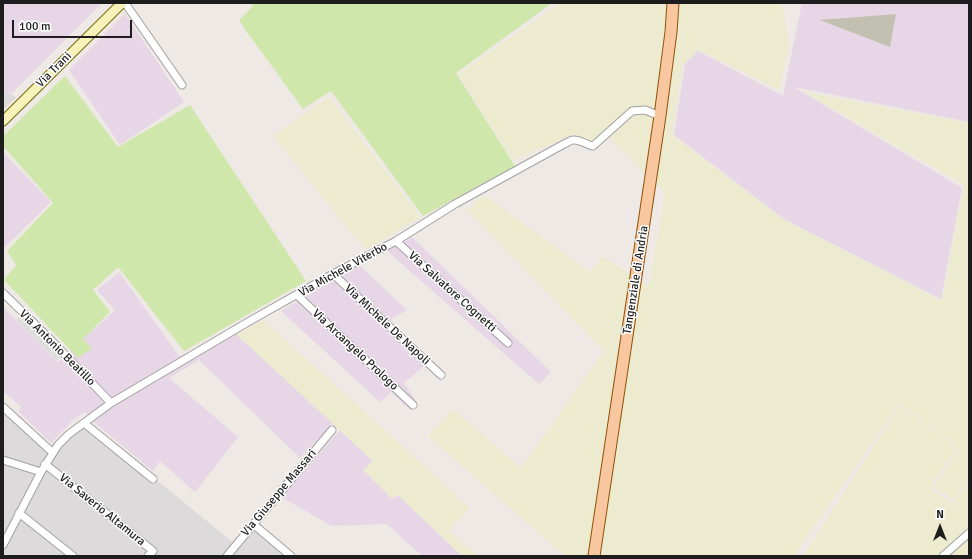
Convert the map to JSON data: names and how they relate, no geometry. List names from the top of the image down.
{
  "streets": {
    "main road": ["Via Trani", "Tangenziale di Andria"],
    "street": [
      "Via Michele Viterbo",
      "Via Salvatore Cognetti",
      "Via Michele De Napoli",
      "Via Antonio Beatillo",
      "Via Arcangelo Prologo",
      "Via Giuseppe Massari",
      "Via Saverio Altamura"
    ]
  },
  "crossings": [
    ["Via Michele Viterbo", "Tangenziale di Andria"],
    ["Via Michele Viterbo", "Via Salvatore Cognetti"],
    ["Via Michele Viterbo", "Via Michele De Napoli"],
    ["Via Michele Viterbo", "Via Antonio Beatillo"],
    ["Via Michele Viterbo", "Via Arcangelo Prologo"],
    ["Via Michele Viterbo", "Via Saverio Altamura"]
  ],
  "scale_bar": "100 m",
  "north": "top"
}
